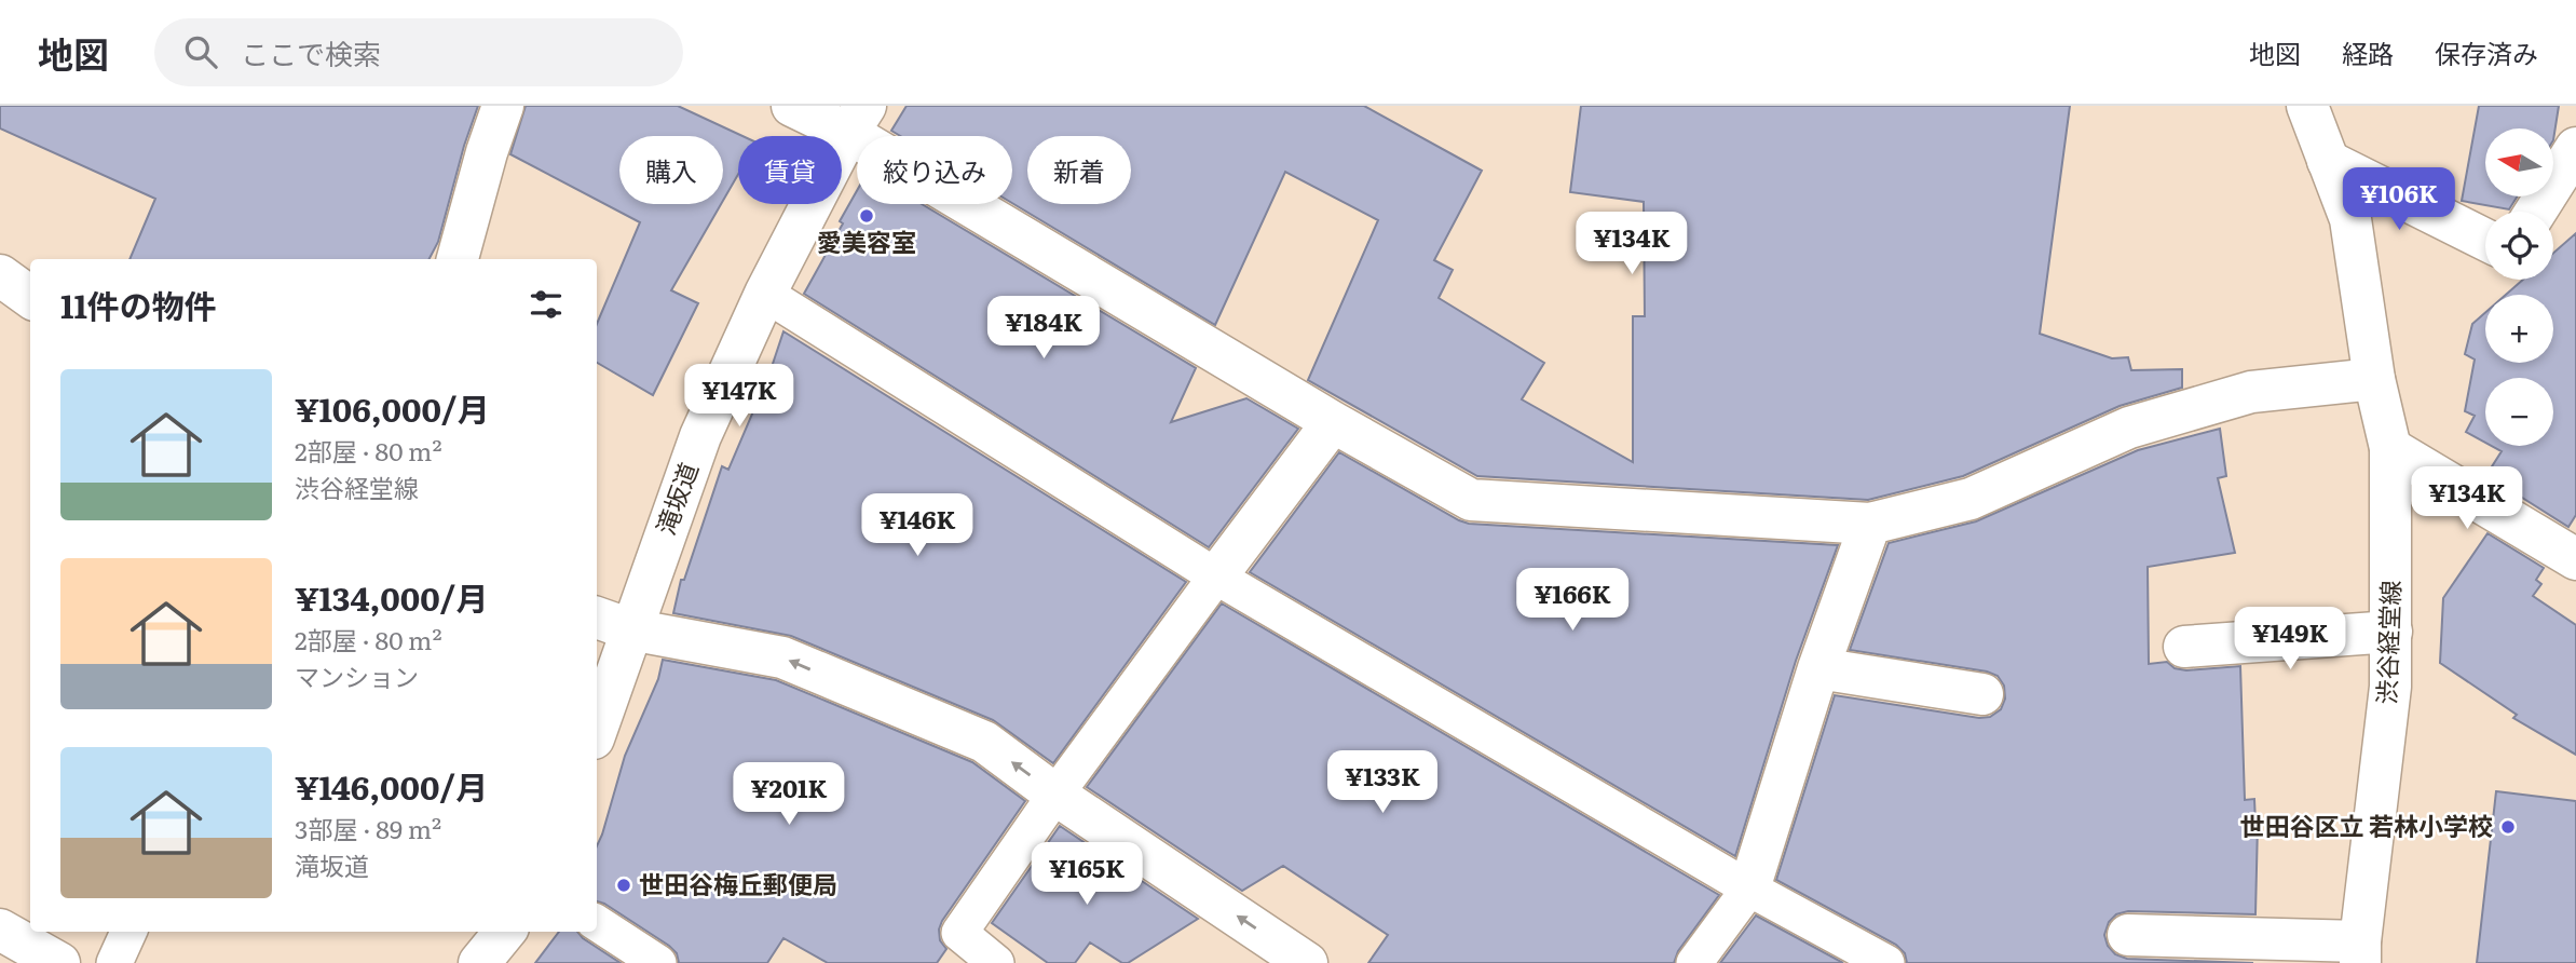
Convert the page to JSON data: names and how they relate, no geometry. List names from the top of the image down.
{
  "streets": {
    "street": ["滝坂道", "渋谷経堂線"]
  },
  "places": ["愛美容室", "世田谷区立 若林小学校", "世田谷梅丘郵便局"],
  "north": "left",
  "page": {
    "header": "地図",
    "search": "ここで検索",
    "nav": ["地図", "経路", "保存済み"],
    "map_buttons": ["+", "−"],
    "chip": [
      "購入",
      "賃貸",
      "絞り込み",
      "新着"
    ],
    "price": [
      "¥106K",
      "¥134K",
      "¥184K",
      "¥147K",
      "¥134K",
      "¥146K",
      "¥166K",
      "¥149K",
      "¥133K",
      "¥201K",
      "¥165K"
    ],
    "heading": "11件の物件",
    "list": [
      {
        "name": "¥106,000/月",
        "note": "2部屋 · 80 m² · 渋谷経堂線"
      },
      {
        "name": "¥134,000/月",
        "note": "2部屋 · 80 m² · マンション"
      },
      {
        "name": "¥146,000/月",
        "note": "3部屋 · 89 m² · 滝坂道"
      }
    ]
  }
}
